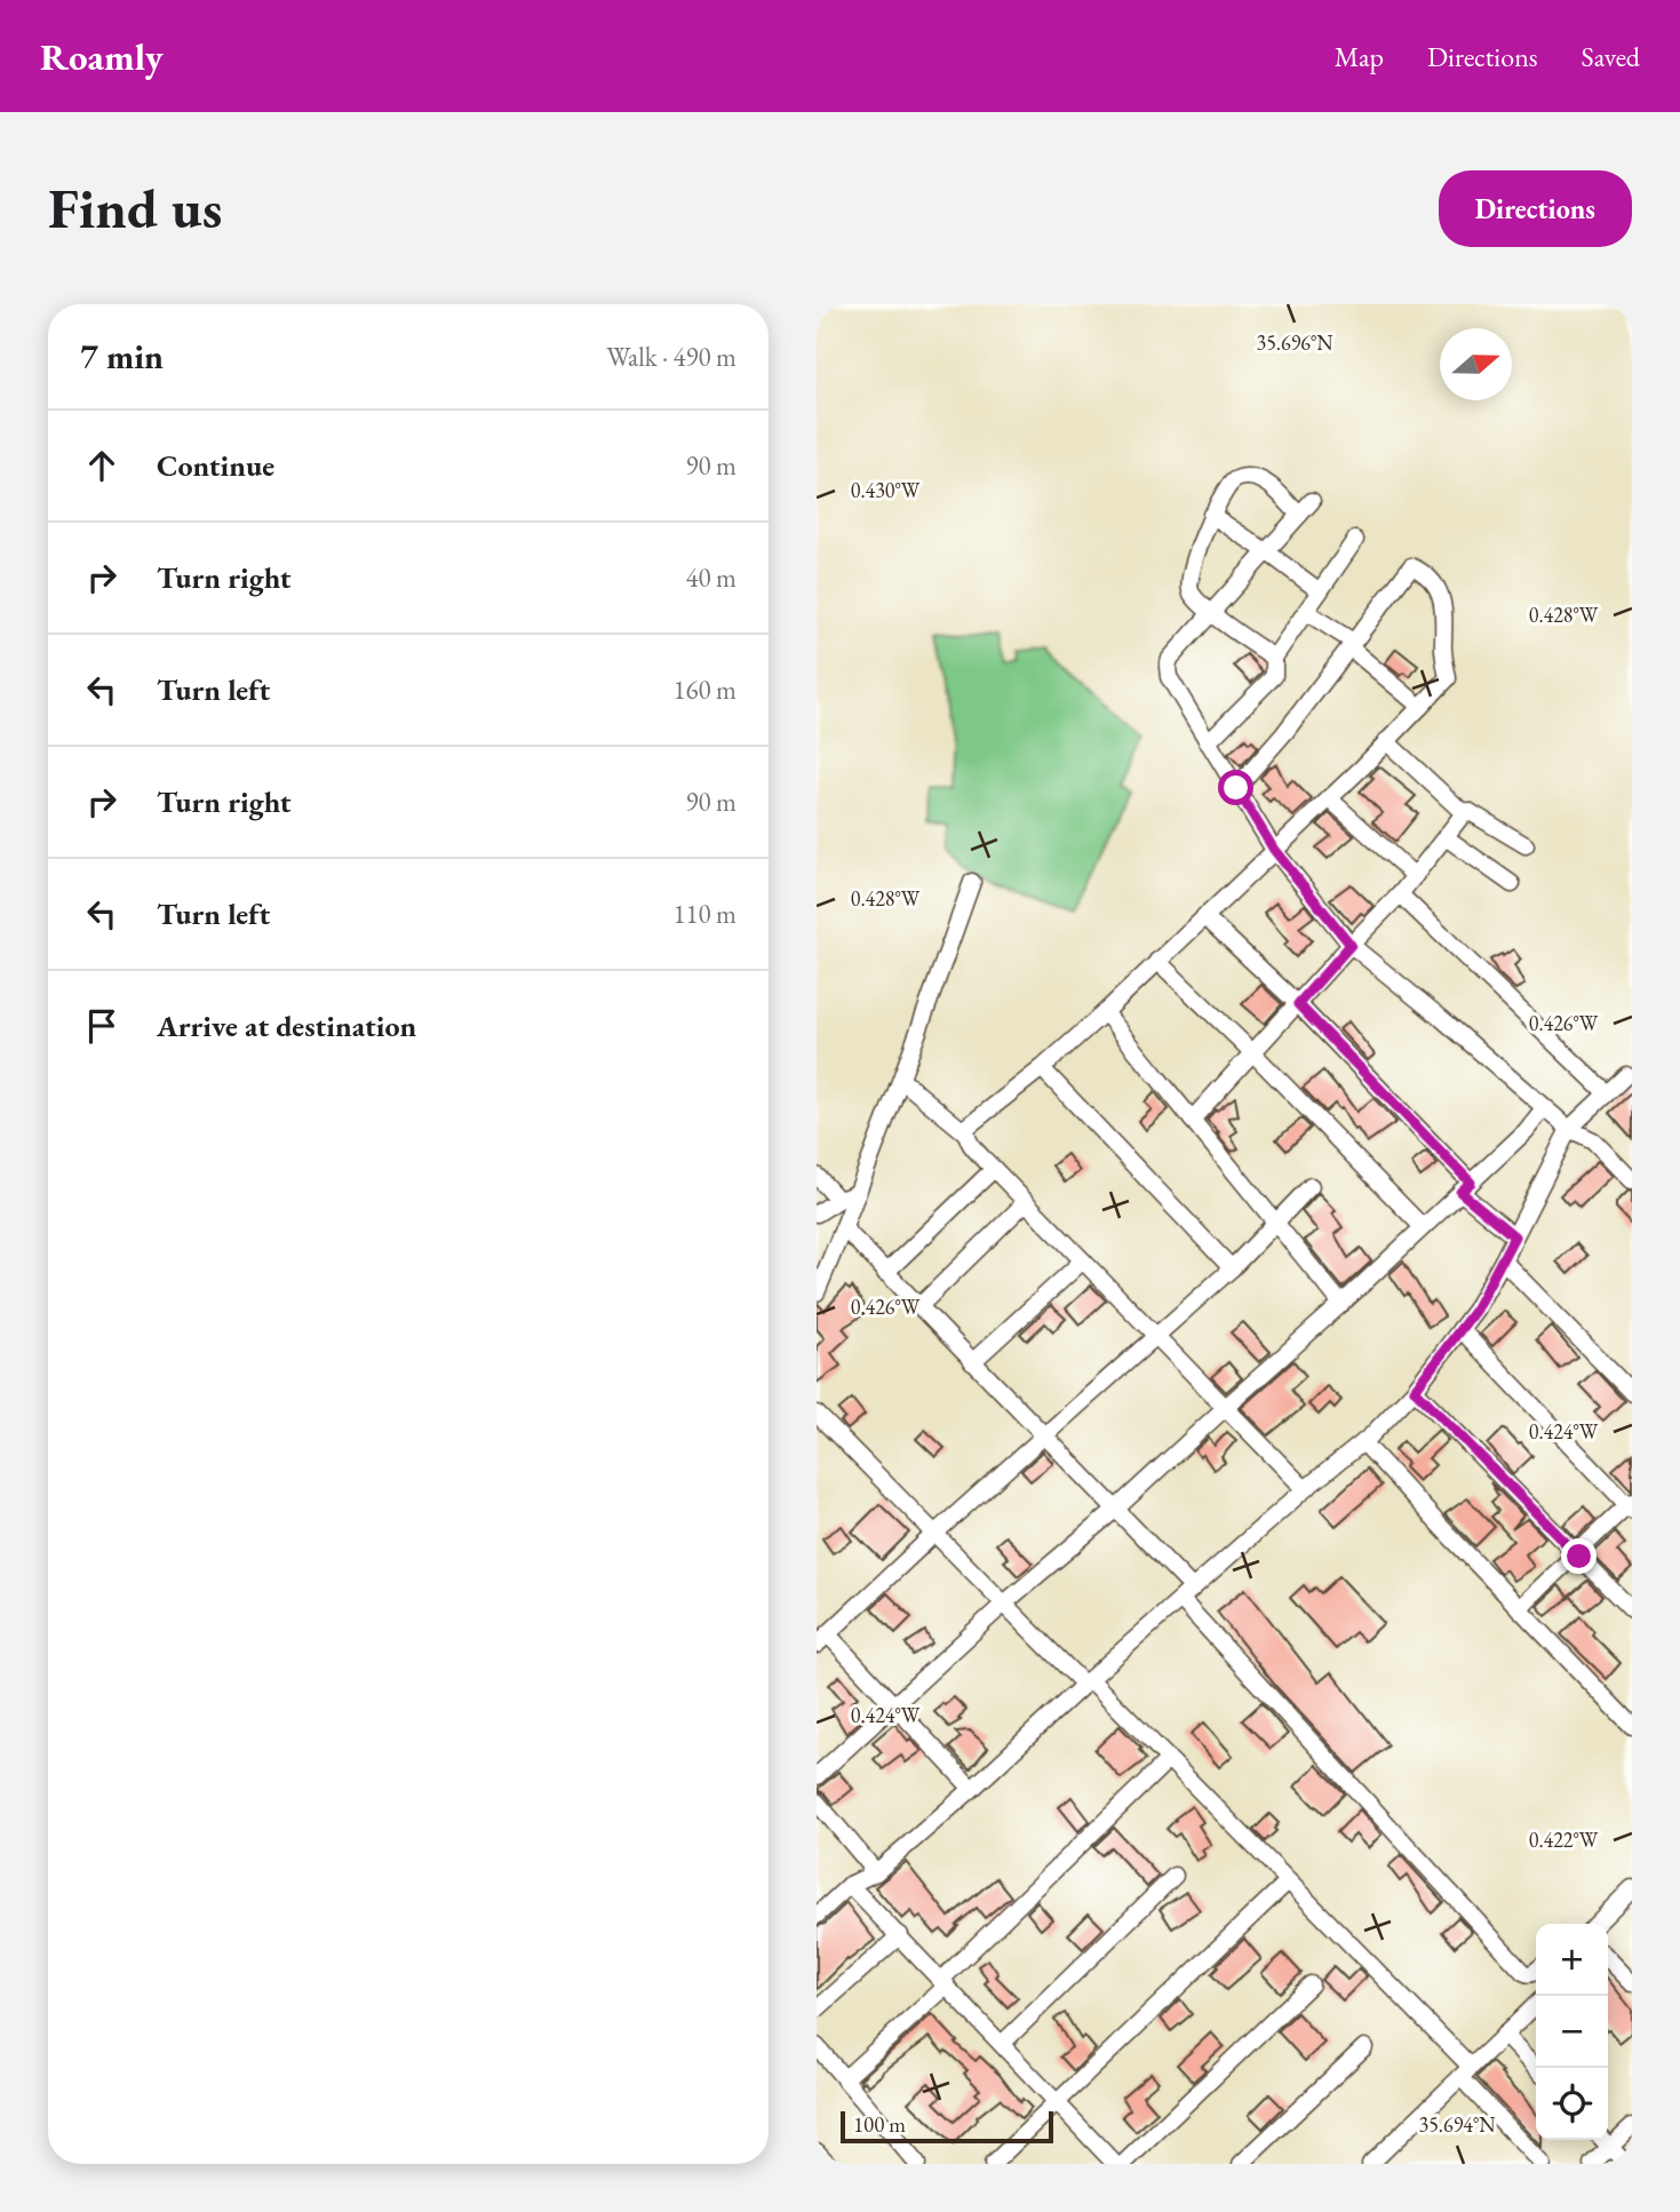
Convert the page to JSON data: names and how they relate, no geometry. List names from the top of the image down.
{
  "scale_bar": "100 m",
  "north": "right",
  "page": {
    "header": "Roamly",
    "nav": ["Map", "Directions", "Saved"],
    "buttons": "Directions",
    "title": "Find us",
    "heading": ["7 min", "Walk · 490 m"],
    "list": [
      ["Continue", "90 m"],
      ["Turn right", "40 m"],
      ["Turn left", "160 m"],
      ["Turn right", "90 m"],
      ["Turn left", "110 m"],
      "Arrive at destination"
    ],
    "map_buttons": ["+", "−"],
    "scale": "100 m"
  },
  "coordinates": [
    "35.696°N",
    "0.430°W",
    "0.428°W",
    "0.426°W",
    "0.424°W",
    "0.422°W",
    "35.694°N"
  ]
}
